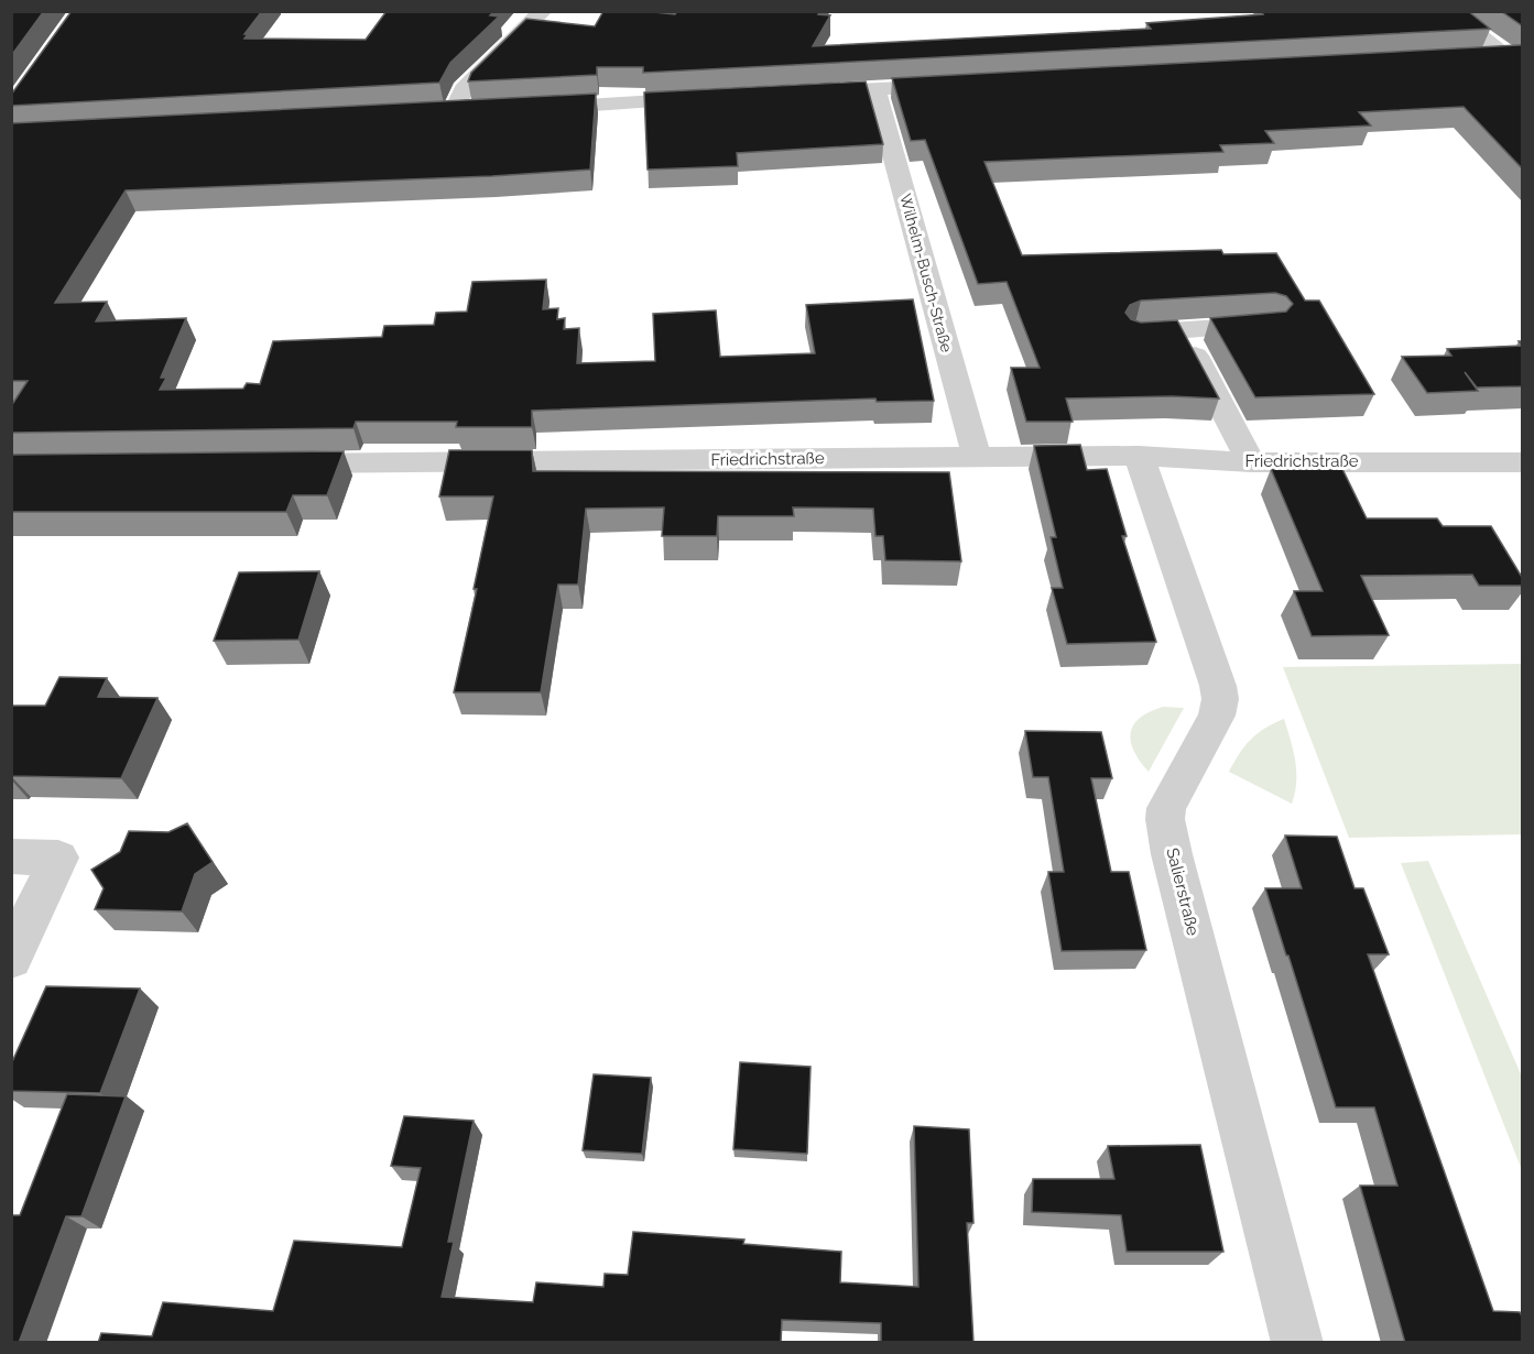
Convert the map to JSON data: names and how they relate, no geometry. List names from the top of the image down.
{
  "streets": {
    "street": ["Wilhelm-Busch-Straße", "Friedrichstraße", "Salierstraße"]
  },
  "crossings": [
    ["Wilhelm-Busch-Straße", "Friedrichstraße"],
    ["Friedrichstraße", "Salierstraße"]
  ]
}
